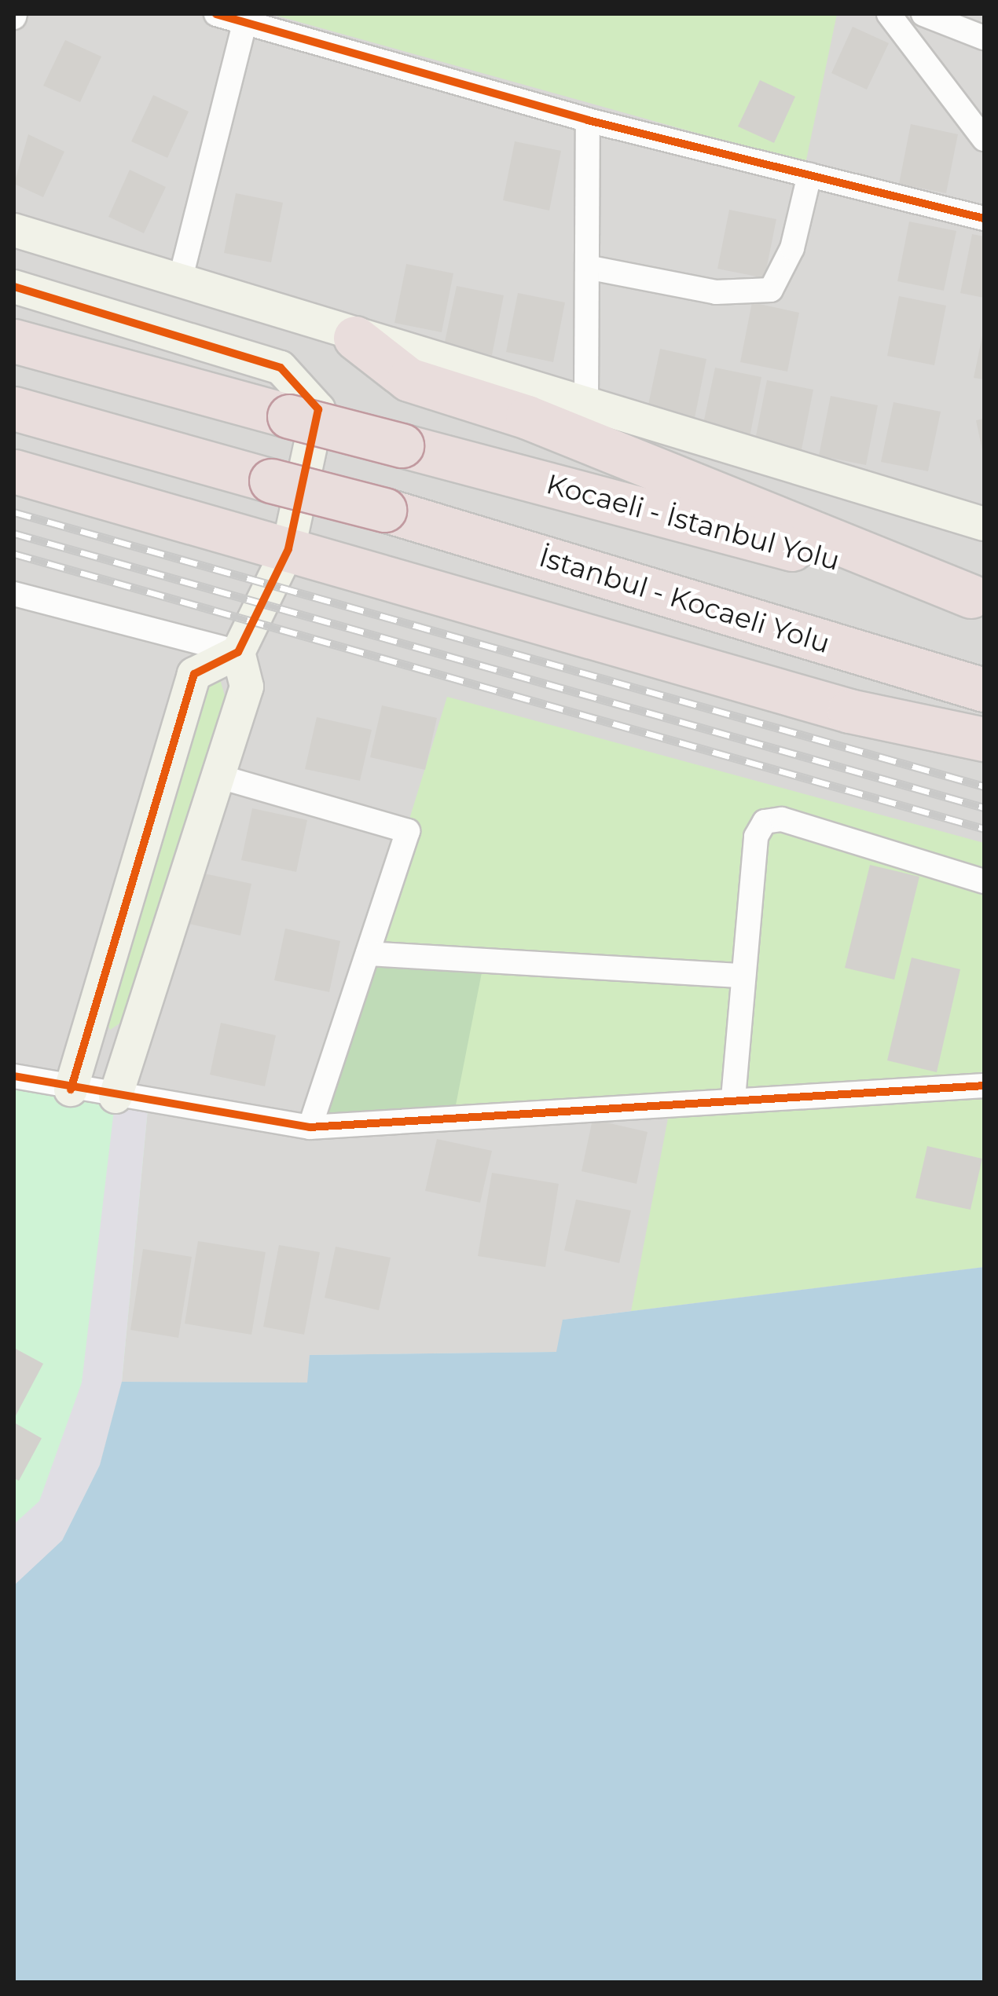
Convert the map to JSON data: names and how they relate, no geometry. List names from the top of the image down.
{
  "streets": {
    "highway": ["Kocaeli - İstanbul Yolu", "İstanbul - Kocaeli Yolu"]
  }
}
